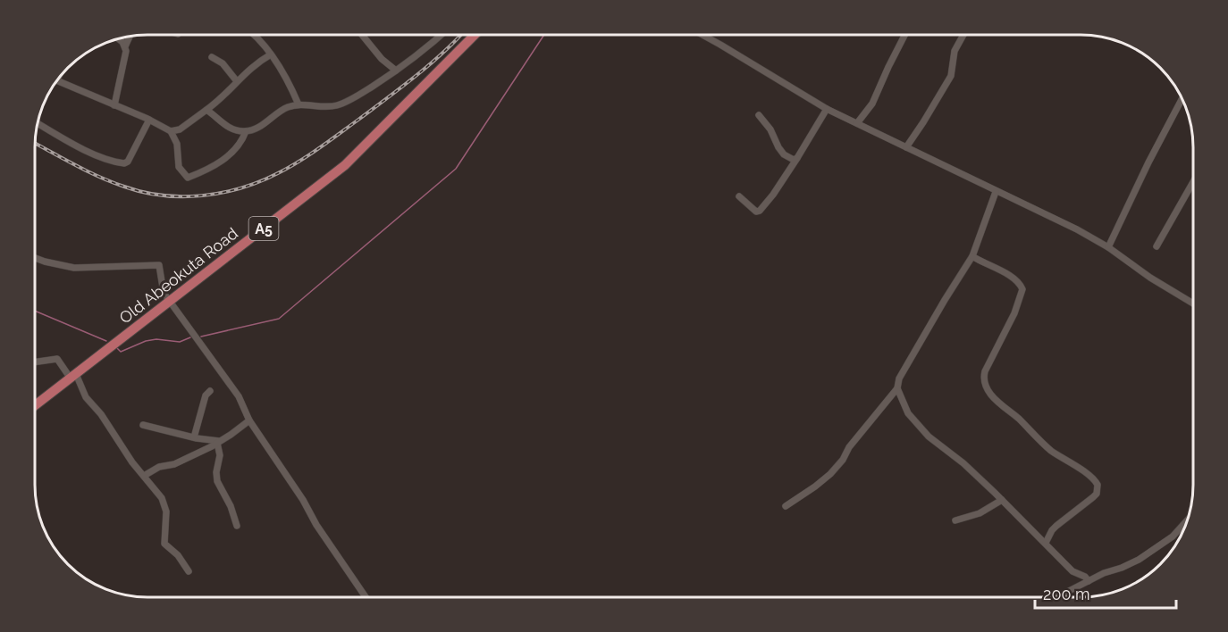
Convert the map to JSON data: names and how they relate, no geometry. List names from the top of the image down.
{
  "streets": {
    "highway": ["A5", "Old Abeokuta Road"]
  },
  "scale_bar": "200 m"
}
